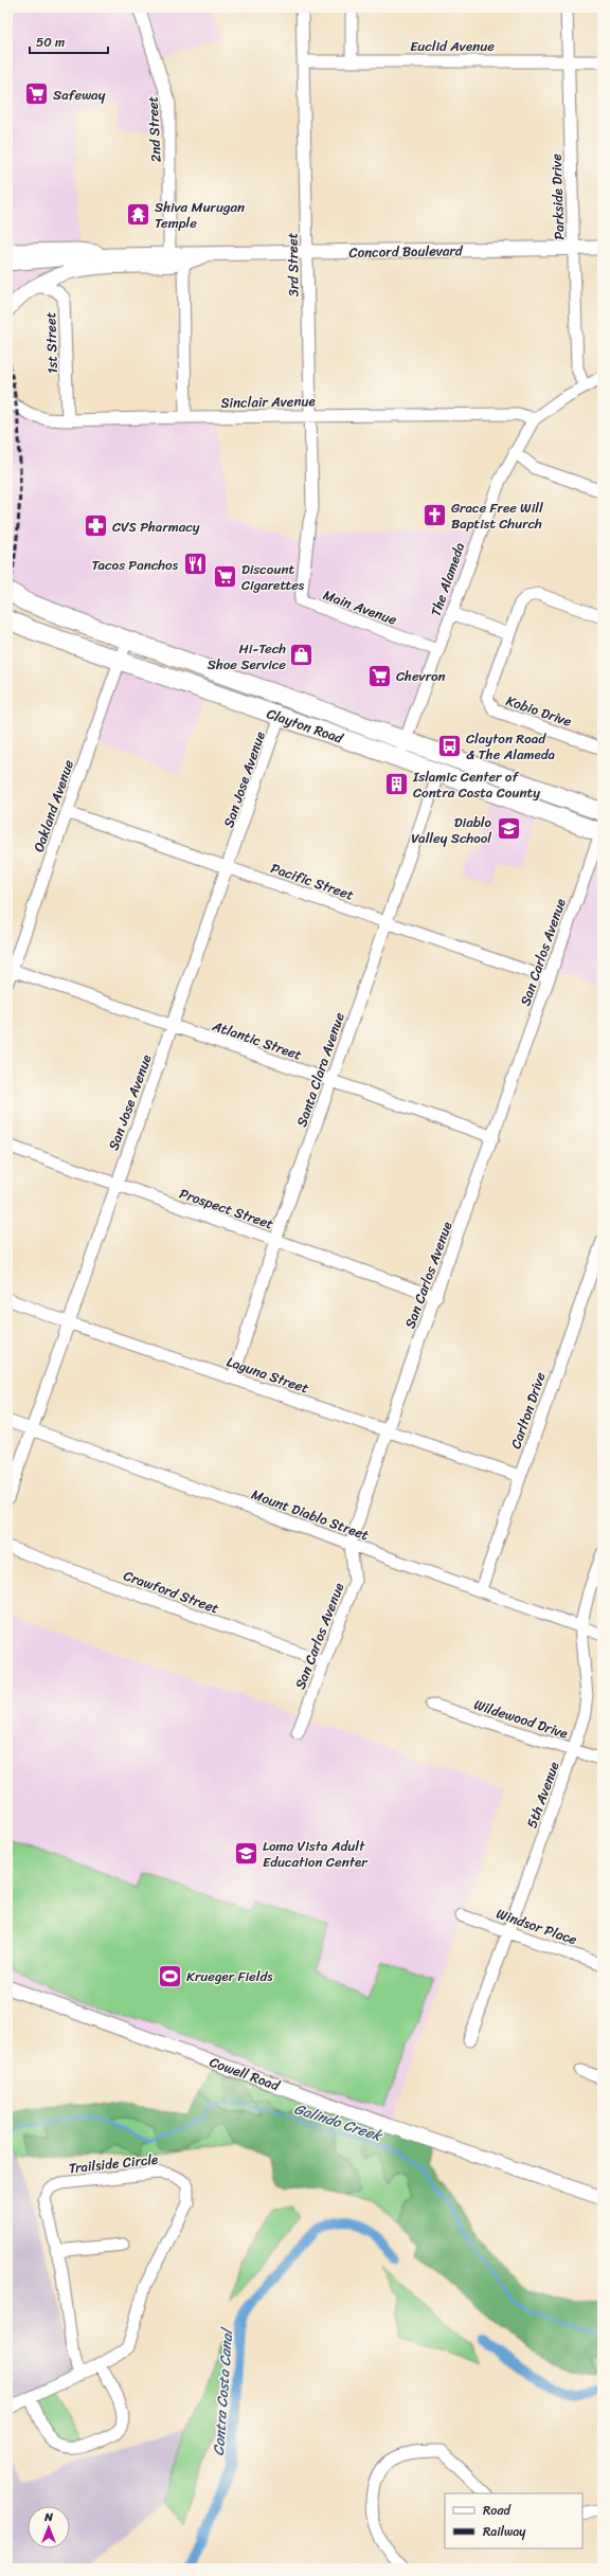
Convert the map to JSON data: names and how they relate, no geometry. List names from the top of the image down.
{
  "streets": {
    "main road": ["Clayton Road"],
    "street": [
      "Euclid Avenue",
      "2nd Street",
      "Parkside Drive",
      "Concord Boulevard",
      "3rd Street",
      "1st Street",
      "Sinclair Avenue",
      "The Alameda",
      "Main Avenue",
      "Kobio Drive",
      "San Jose Avenue",
      "Oakland Avenue",
      "Pacific Street",
      "San Carlos Avenue",
      "Atlantic Street",
      "Santa Clara Avenue",
      "Prospect Street",
      "Laguna Street",
      "Carlton Drive",
      "Mount Diablo Street",
      "Crawford Street",
      "Wildewood Drive",
      "5th Avenue",
      "Windsor Place",
      "Cowell Road",
      "Trailside Circle"
    ]
  },
  "crossings": [
    ["Euclid Avenue", "Parkside Drive"],
    ["Euclid Avenue", "3rd Street"],
    ["2nd Street", "Concord Boulevard"],
    ["Parkside Drive", "Concord Boulevard"],
    ["Parkside Drive", "The Alameda"],
    ["Concord Boulevard", "3rd Street"],
    ["Concord Boulevard", "1st Street"],
    ["3rd Street", "Sinclair Avenue"],
    ["3rd Street", "Main Avenue"],
    ["1st Street", "Sinclair Avenue"],
    ["Sinclair Avenue", "The Alameda"],
    ["The Alameda", "Main Avenue"],
    ["The Alameda", "Clayton Road"],
    ["Clayton Road", "San Jose Avenue"],
    ["Clayton Road", "Oakland Avenue"],
    ["Clayton Road", "San Carlos Avenue"],
    ["Clayton Road", "Santa Clara Avenue"],
    ["San Jose Avenue", "Pacific Street"],
    ["San Jose Avenue", "Atlantic Street"],
    ["San Jose Avenue", "Prospect Street"],
    ["San Jose Avenue", "Laguna Street"],
    ["San Jose Avenue", "Mount Diablo Street"],
    ["Oakland Avenue", "Pacific Street"],
    ["Oakland Avenue", "Atlantic Street"],
    ["Pacific Street", "San Carlos Avenue"],
    ["Pacific Street", "Santa Clara Avenue"],
    ["San Carlos Avenue", "Atlantic Street"],
    ["San Carlos Avenue", "Prospect Street"],
    ["San Carlos Avenue", "Laguna Street"],
    ["San Carlos Avenue", "Mount Diablo Street"],
    ["San Carlos Avenue", "Crawford Street"],
    ["Atlantic Street", "Santa Clara Avenue"],
    ["Santa Clara Avenue", "Prospect Street"],
    ["Santa Clara Avenue", "Laguna Street"],
    ["Laguna Street", "Carlton Drive"],
    ["Carlton Drive", "Mount Diablo Street"],
    ["Mount Diablo Street", "5th Avenue"],
    ["Wildewood Drive", "5th Avenue"],
    ["5th Avenue", "Windsor Place"]
  ],
  "water": ["Galindo Creek", "Contra Costa Canal"],
  "places": {
    "supermarket": ["Safeway", "Discount Cigarettes", "Chevron"],
    "temple": ["Shiva Murugan Temple"],
    "church": ["Grace Free Will Baptist Church"],
    "pharmacy": ["CVS Pharmacy"],
    "restaurant": ["Tacos Panchos"],
    "shop": ["Hi-Tech Shoe Service"],
    "bus stop": ["Clayton Road & The Alameda"],
    "building": ["Islamic Center of Contra Costa County"],
    "school or university": ["Diablo Valley School", "Loma Vista Adult Education Center"],
    "sports": ["Krueger Fields"]
  },
  "legend": ["Road", "Railway"],
  "scale_bar": "50 m",
  "north": "top"
}
